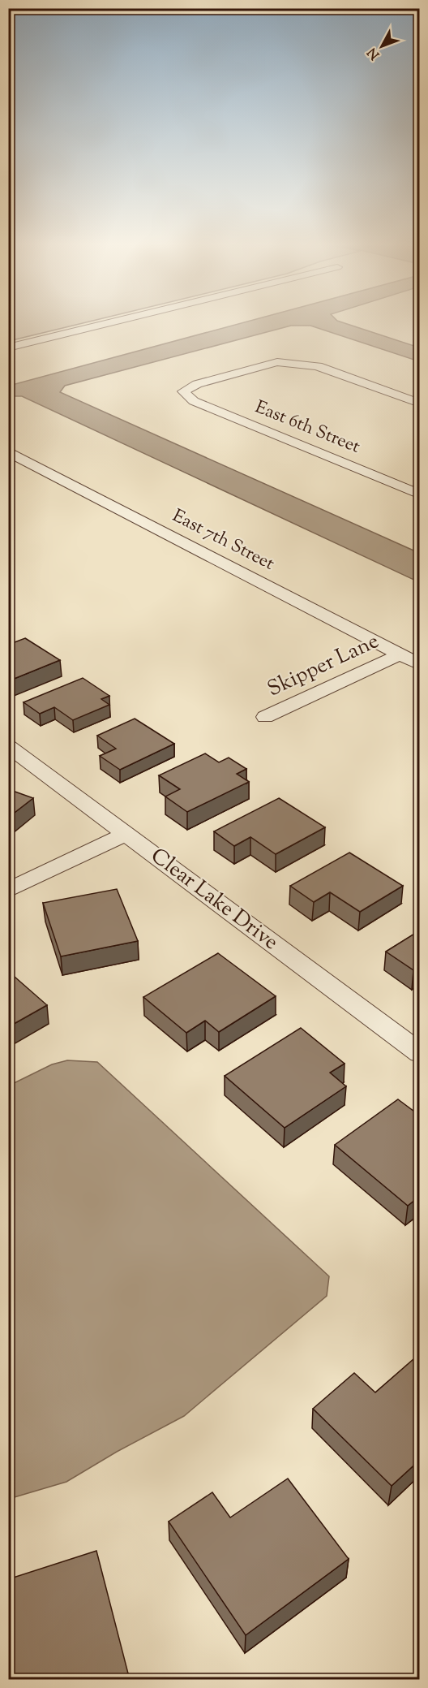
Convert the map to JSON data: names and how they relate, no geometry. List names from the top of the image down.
{
  "streets": {
    "street": [
      "East 6th Street",
      "East 7th Street",
      "Skipper Lane",
      "Clear Lake Drive"
    ]
  },
  "crossings": [
    ["East 7th Street", "Skipper Lane"]
  ],
  "north": "bottom left"
}
